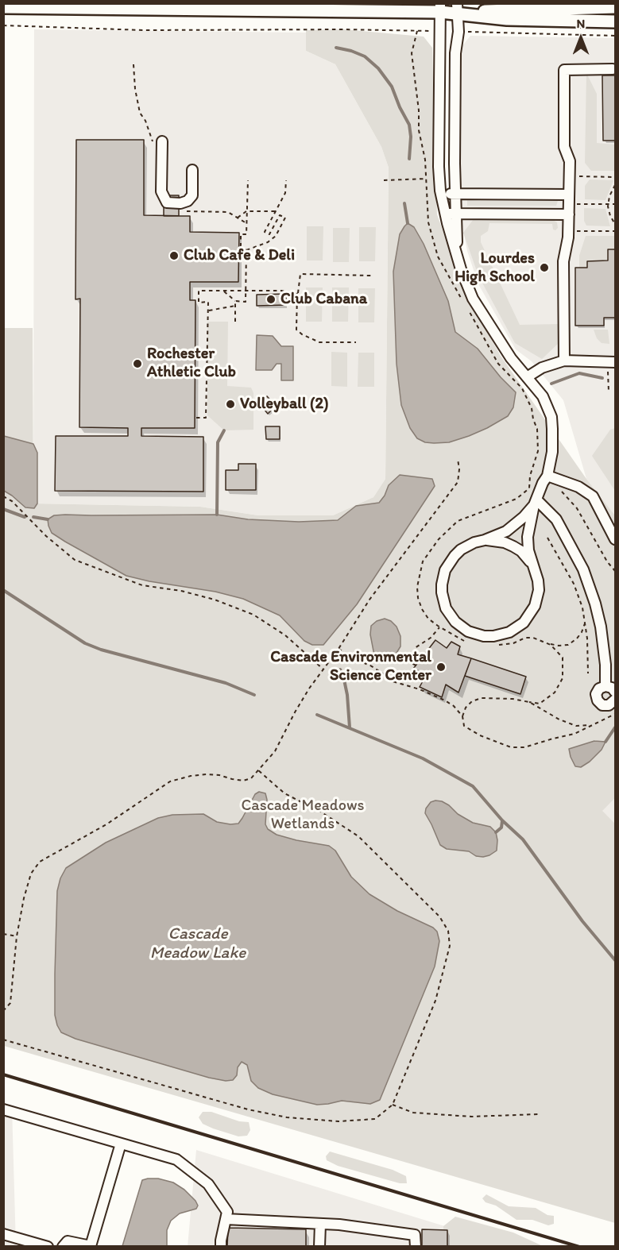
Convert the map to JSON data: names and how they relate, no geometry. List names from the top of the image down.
{
  "water": ["Cascade Meadow Lake"],
  "parks": ["Cascade Meadows Wetlands"],
  "places": [
    "Club Cafe & Deli",
    "Lourdes High School",
    "Club Cabana",
    "Rochester Athletic Club",
    "Volleyball (2)",
    "Cascade Environmental Science Center"
  ],
  "north": "top"
}
